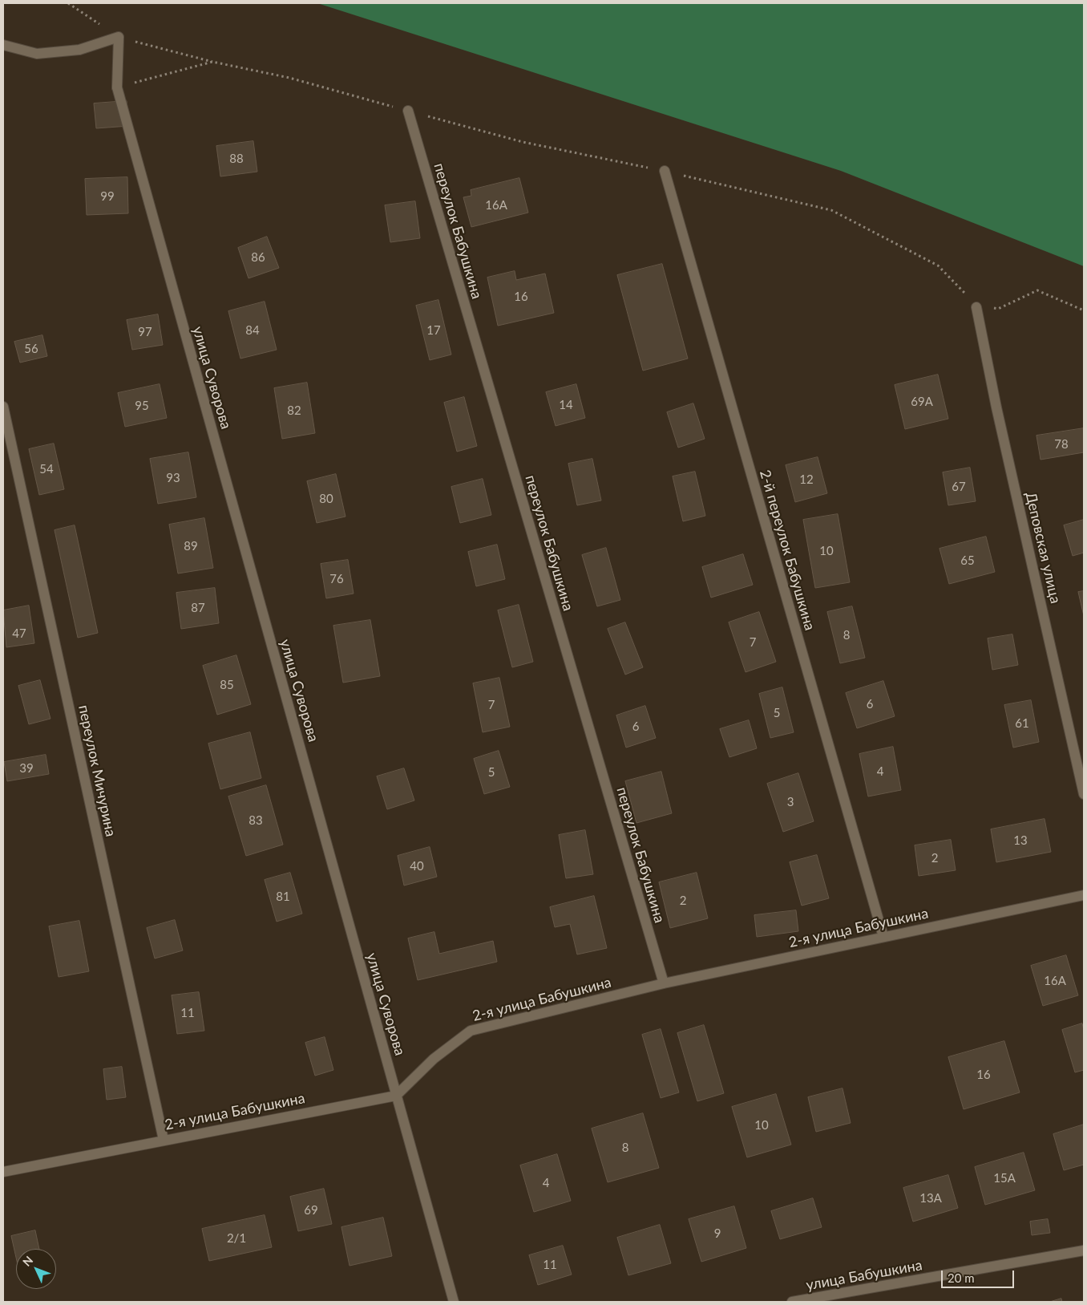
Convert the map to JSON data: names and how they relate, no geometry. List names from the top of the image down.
{
  "streets": {
    "street": [
      "переулок Бабушкина",
      "улица Суворова",
      "Деповская улица",
      "2-й переулок Бабушкина",
      "переулок Мичурина",
      "2-я улица Бабушкина",
      "улица Бабушкина"
    ]
  },
  "crossings": [
    ["переулок Бабушкина", "2-я улица Бабушкина"],
    ["улица Суворова", "2-я улица Бабушкина"],
    ["2-й переулок Бабушкина", "2-я улица Бабушкина"],
    ["переулок Мичурина", "2-я улица Бабушкина"]
  ],
  "house_numbers": [
    "88",
    "99",
    "16А",
    "86",
    "16",
    "84",
    "17",
    "97",
    "56",
    "69А",
    "14",
    "95",
    "82",
    "78",
    "54",
    "93",
    "12",
    "67",
    "80",
    "89",
    "10",
    "65",
    "76",
    "87",
    "47",
    "8",
    "7",
    "85",
    "6",
    "7",
    "5",
    "61",
    "6",
    "39",
    "4",
    "5",
    "3",
    "83",
    "13",
    "2",
    "40",
    "81",
    "2",
    "16А",
    "11",
    "16",
    "10",
    "8",
    "15А",
    "4",
    "13А",
    "69",
    "9",
    "2/1",
    "11"
  ],
  "scale_bar": "20 m",
  "north": "top left"
}
